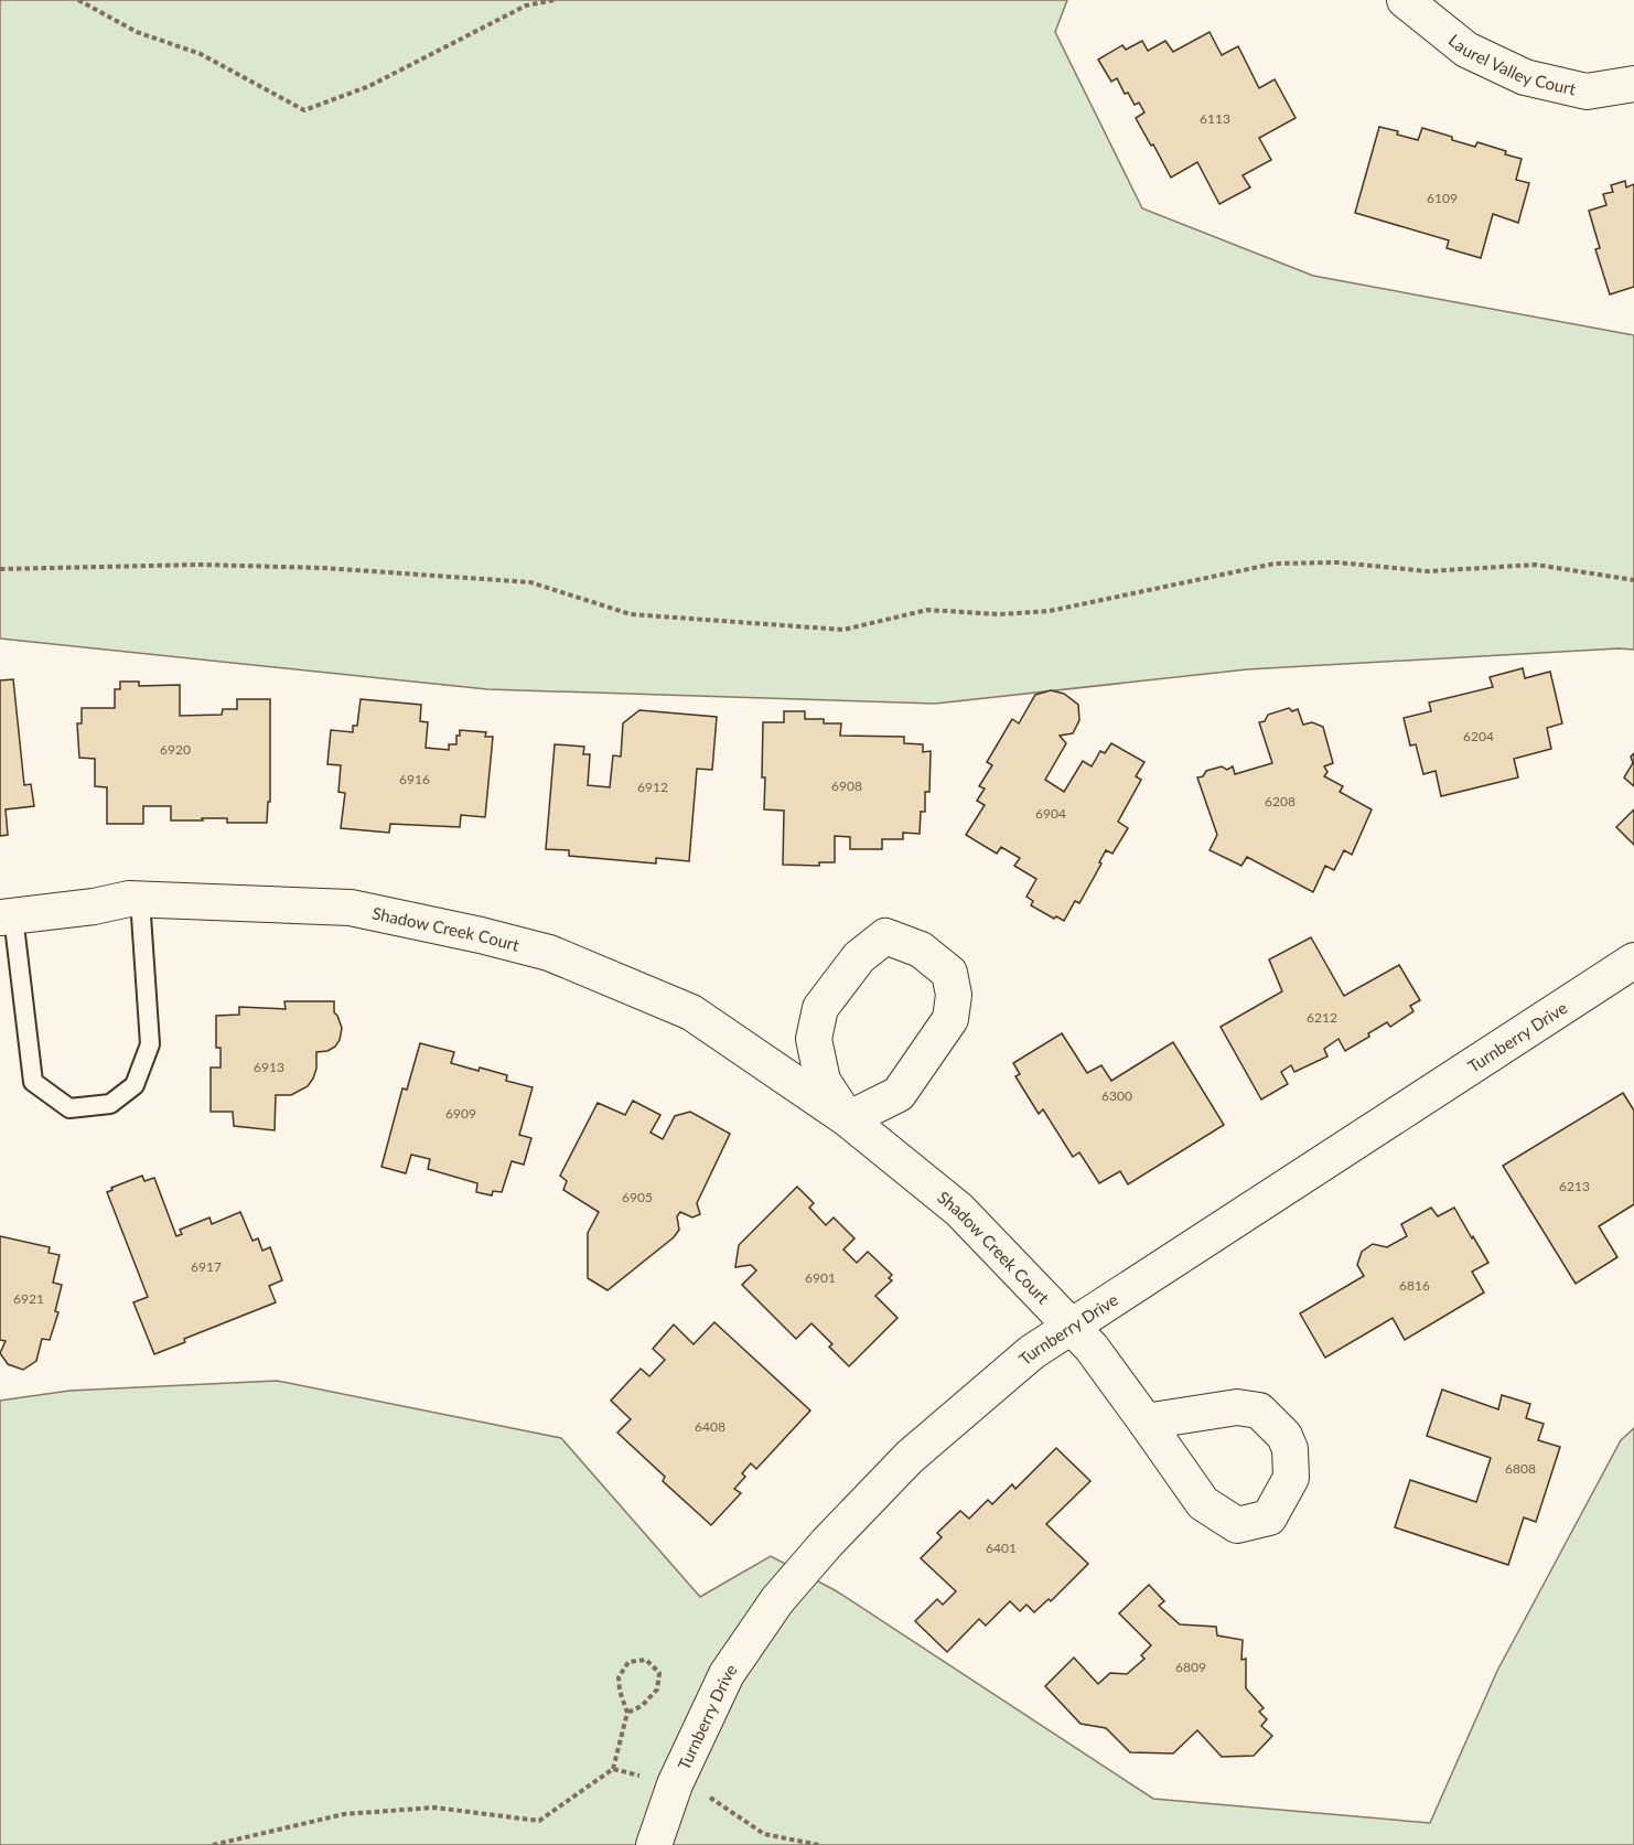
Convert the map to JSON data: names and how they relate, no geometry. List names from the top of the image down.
{
  "streets": {
    "street": ["Laurel Valley Court", "Shadow Creek Court", "Turnberry Drive"]
  },
  "crossings": [
    ["Shadow Creek Court", "Turnberry Drive"]
  ],
  "house_numbers": [
    "6113",
    "6109",
    "6204",
    "6920",
    "6916",
    "6908",
    "6912",
    "6208",
    "6904",
    "6212",
    "6913",
    "6300",
    "6909",
    "6213",
    "6905",
    "6917",
    "6901",
    "6816",
    "6921",
    "6408",
    "6808",
    "6401",
    "6809"
  ]
}
